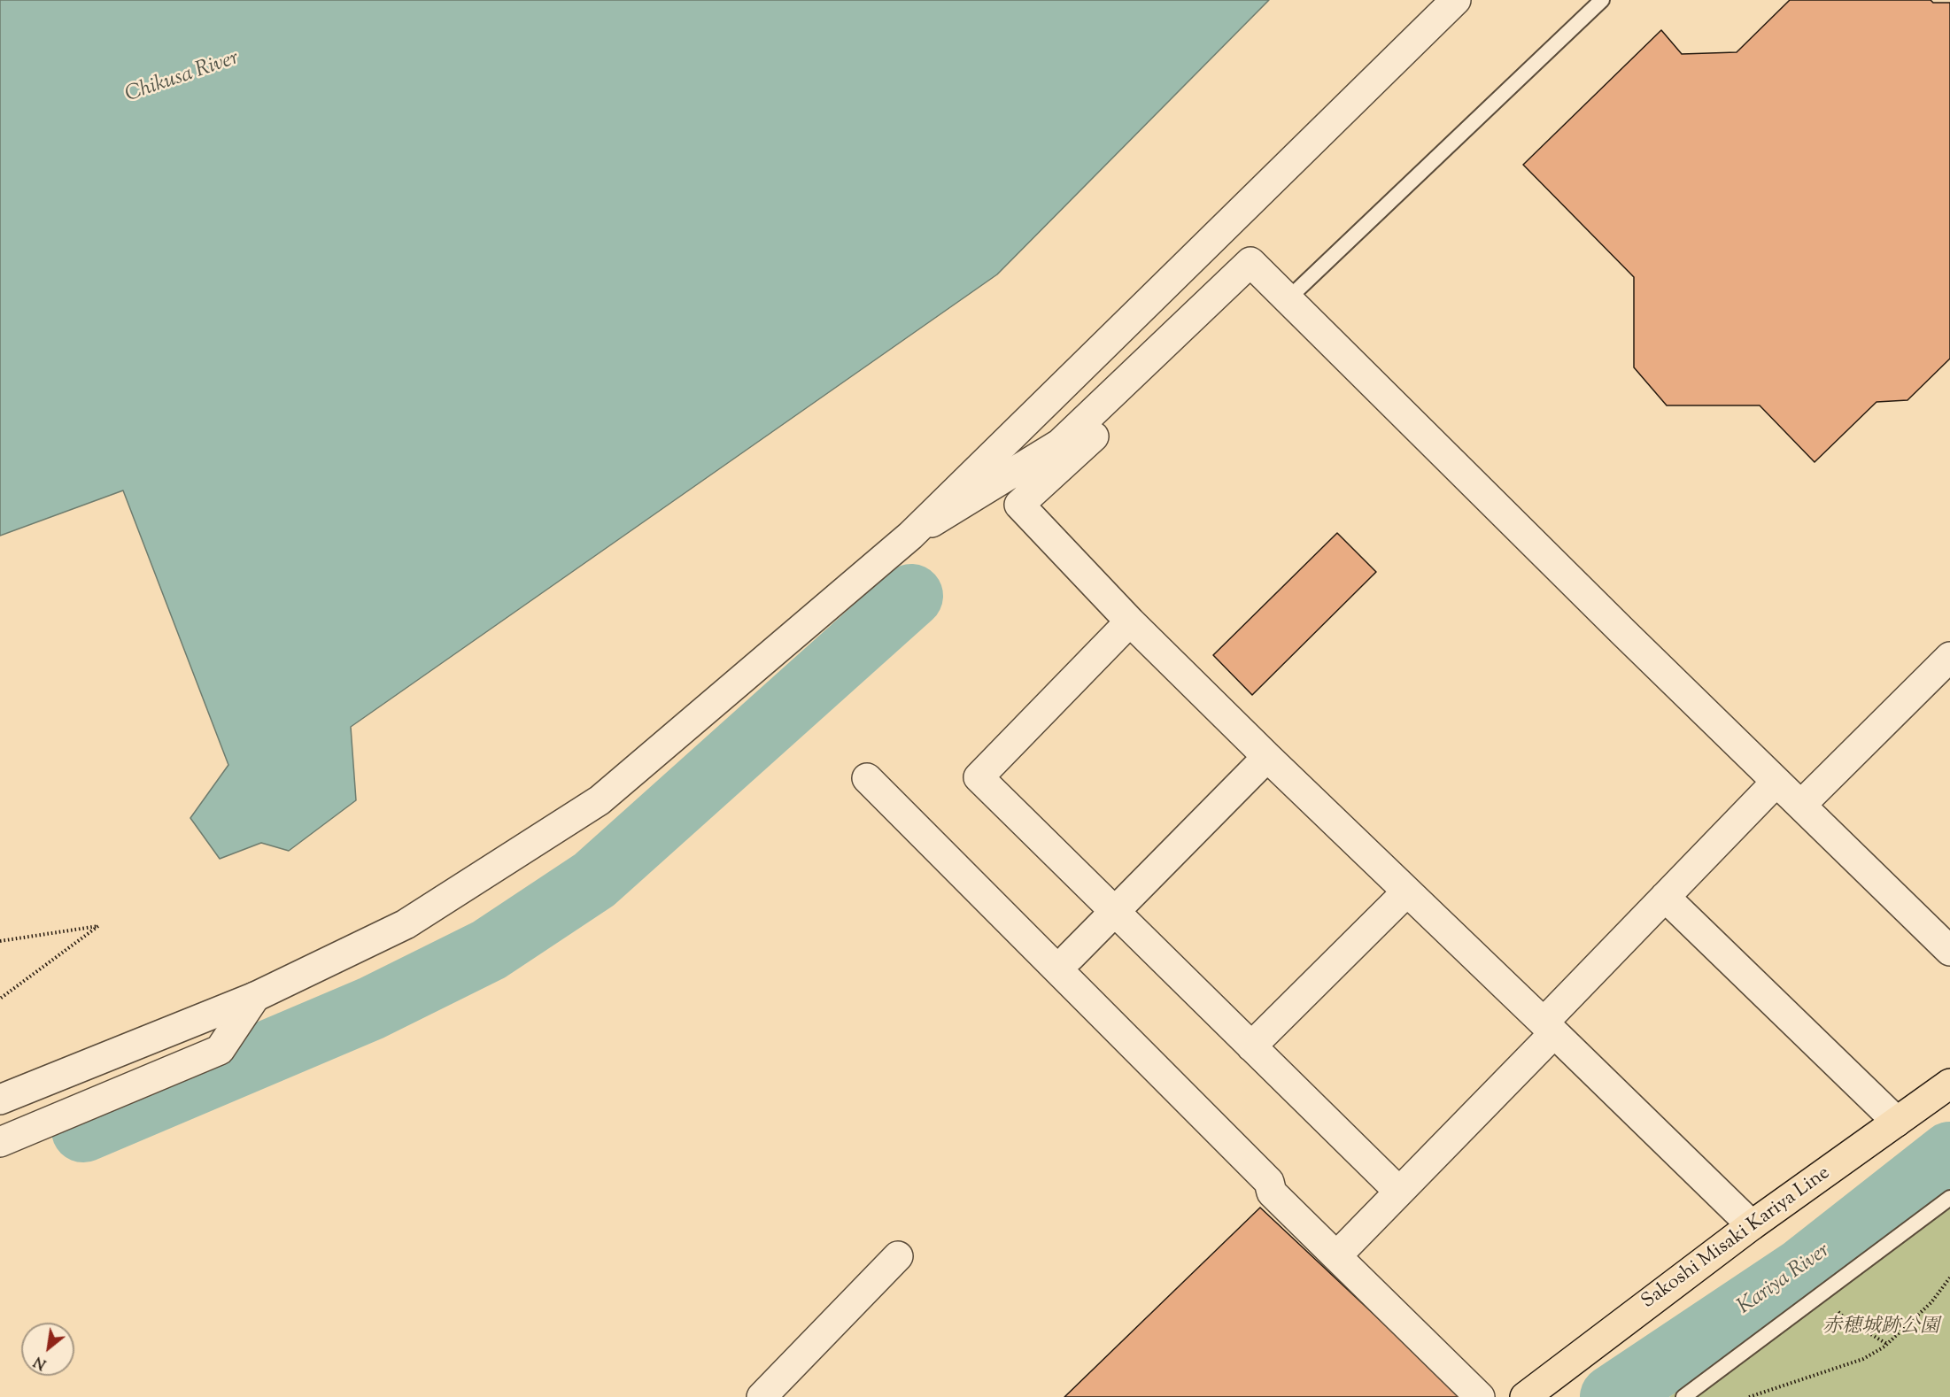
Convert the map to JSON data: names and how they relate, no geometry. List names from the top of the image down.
{
  "streets": {
    "main road": ["Sakoshi Misaki Kariya Line"]
  },
  "water": ["Chikusa River", "Kariya River"],
  "parks": ["赤穂城跡公園"],
  "north": "bottom left"
}
